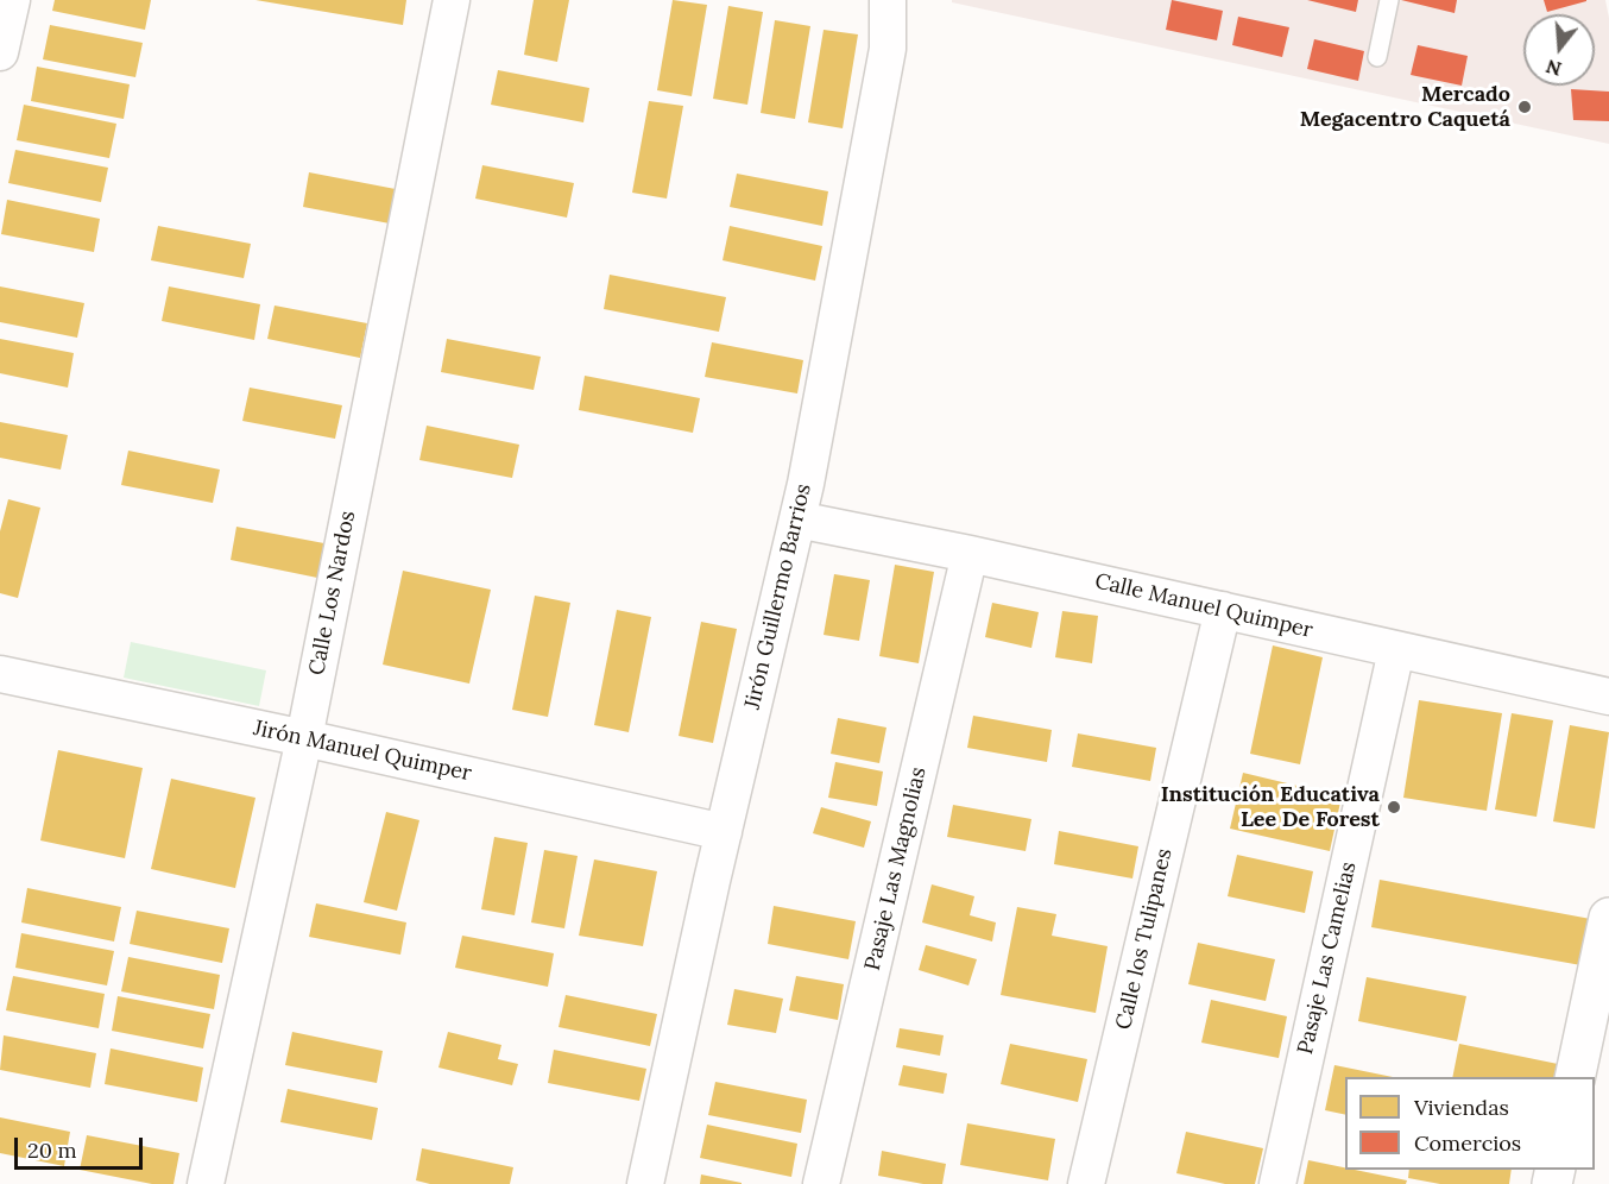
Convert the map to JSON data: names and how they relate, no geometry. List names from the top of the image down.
{
  "streets": {
    "street": [
      "Calle Los Nardos",
      "Jirón Guillermo Barrios",
      "Calle Manuel Quimper",
      "Jirón Manuel Quimper",
      "Pasaje Las Magnolias",
      "Calle los Tulipanes",
      "Pasaje Las Camelias"
    ]
  },
  "crossings": [
    ["Calle Los Nardos", "Jirón Manuel Quimper"],
    ["Jirón Guillermo Barrios", "Calle Manuel Quimper"],
    ["Jirón Guillermo Barrios", "Jirón Manuel Quimper"],
    ["Calle Manuel Quimper", "Pasaje Las Magnolias"],
    ["Calle Manuel Quimper", "Calle los Tulipanes"],
    ["Calle Manuel Quimper", "Pasaje Las Camelias"]
  ],
  "places": ["Mercado Megacentro Caquetá", "Institución Educativa Lee De Forest"],
  "legend": ["Viviendas", "Comercios"],
  "scale_bar": "20 m",
  "north": "bottom"
}
